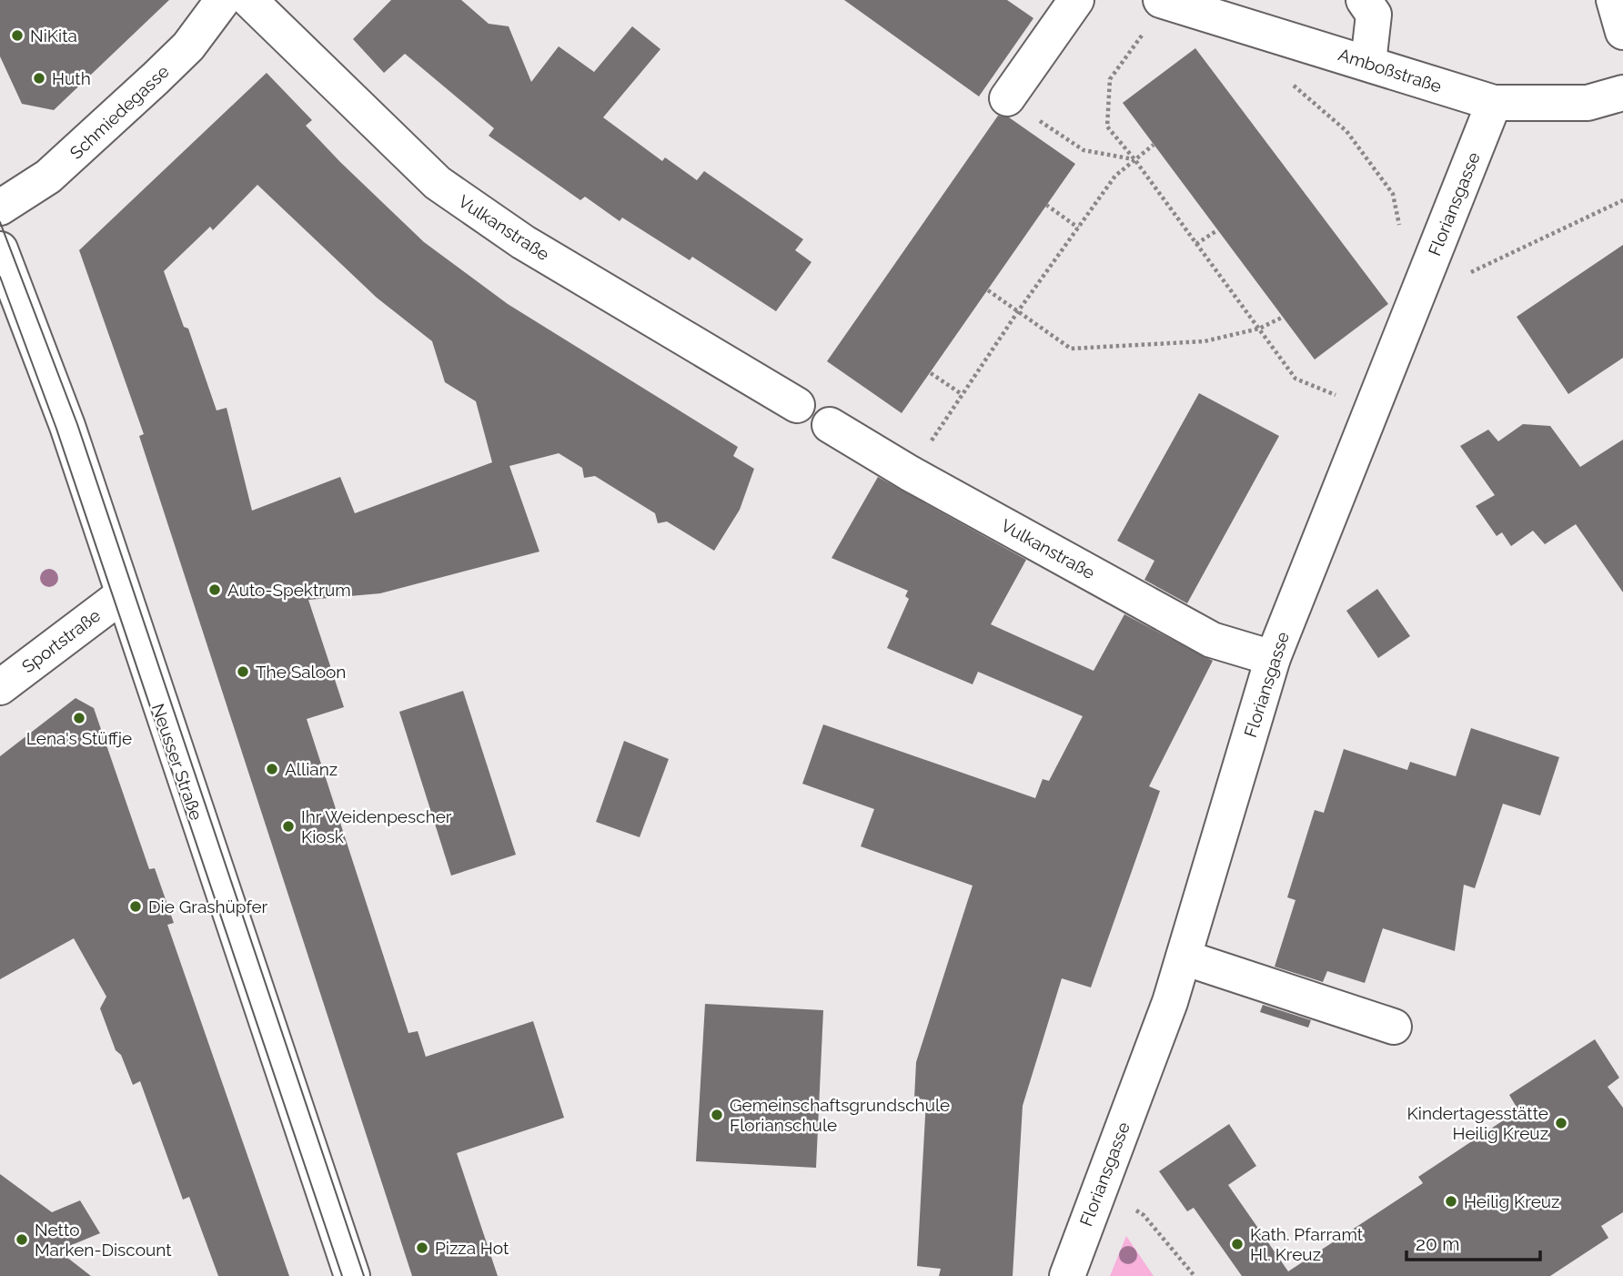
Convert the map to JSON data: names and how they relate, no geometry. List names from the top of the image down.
{
  "streets": {
    "street": [
      "Amboßstraße",
      "Schmiedegasse",
      "Floriansgasse",
      "Vulkanstraße",
      "Sportstraße",
      "Neusser Straße"
    ]
  },
  "crossings": [
    ["Amboßstraße", "Floriansgasse"],
    ["Floriansgasse", "Vulkanstraße"],
    ["Sportstraße", "Neusser Straße"]
  ],
  "places": [
    "NiKita",
    "Huth",
    "Auto-Spektrum",
    "The Saloon",
    "Lena's Stüffje",
    "Allianz",
    "Ihr Weidenpescher Kiosk",
    "Die Grashüpfer",
    "Gemeinschaftsgrundschule Florianschule",
    "Kindertagesstätte Heilig Kreuz",
    "Heilig Kreuz",
    "Netto Marken-Discount",
    "Kath. Pfarramt Hl. Kreuz",
    "Pizza Hot"
  ],
  "scale_bar": "20 m"
}
